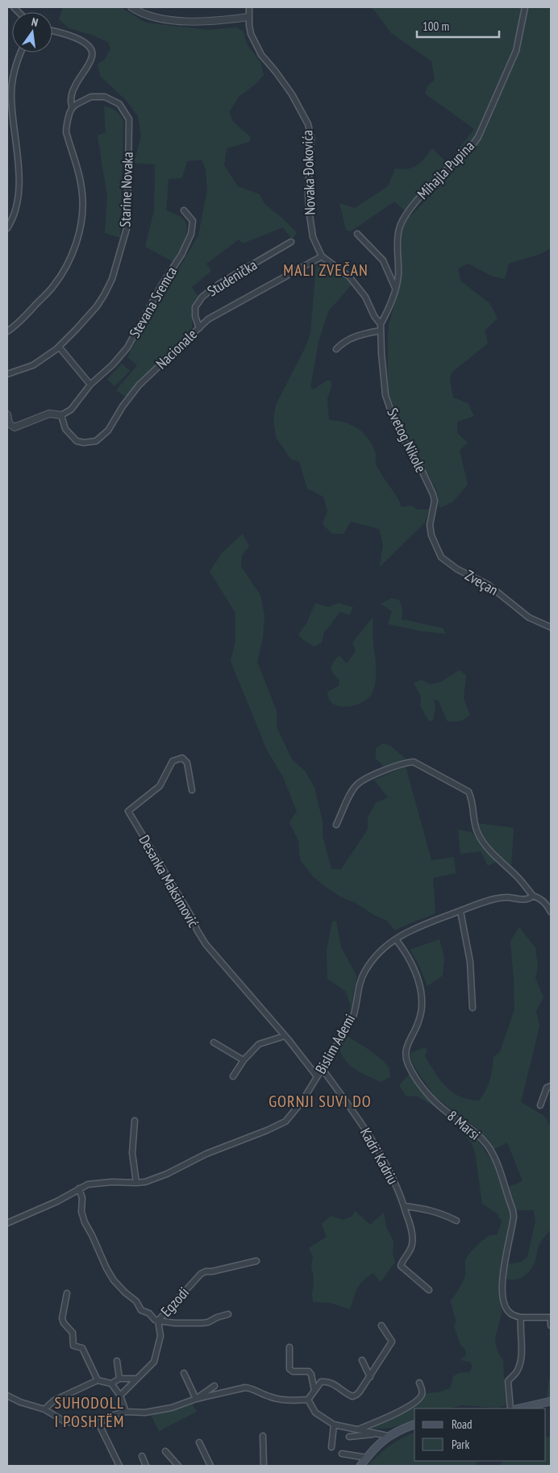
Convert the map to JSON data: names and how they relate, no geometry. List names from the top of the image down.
{
  "streets": {
    "street": [
      "Mihajla Pupina",
      "Novaka Ðokovića",
      "Starine Novaka",
      "Studenička",
      "Stevana Sremca",
      "Nacionale",
      "Svetog Nikole",
      "Zveçan",
      "Desanka Maksimović",
      "Bislim Ademi",
      "8 Marsi",
      "Kadri Kadriu",
      "Egzodi"
    ]
  },
  "crossings": [
    ["Mihajla Pupina", "Svetog Nikole"],
    ["Novaka Ðokovića", "Nacionale"],
    ["Novaka Ðokovića", "Svetog Nikole"],
    ["Studenička", "Nacionale"],
    ["Stevana Sremca", "Nacionale"],
    ["Nacionale", "Svetog Nikole"],
    ["Svetog Nikole", "Zveçan"],
    ["Desanka Maksimović", "Bislim Ademi"],
    ["Bislim Ademi", "8 Marsi"],
    ["Bislim Ademi", "Kadri Kadriu"]
  ],
  "districts": ["MALI ZVEČAN", "GORNJI SUVI DO", "SUHODOLL I POSHTËM"],
  "legend": ["Road", "Park"],
  "scale_bar": "100 m",
  "north": "top"
}
